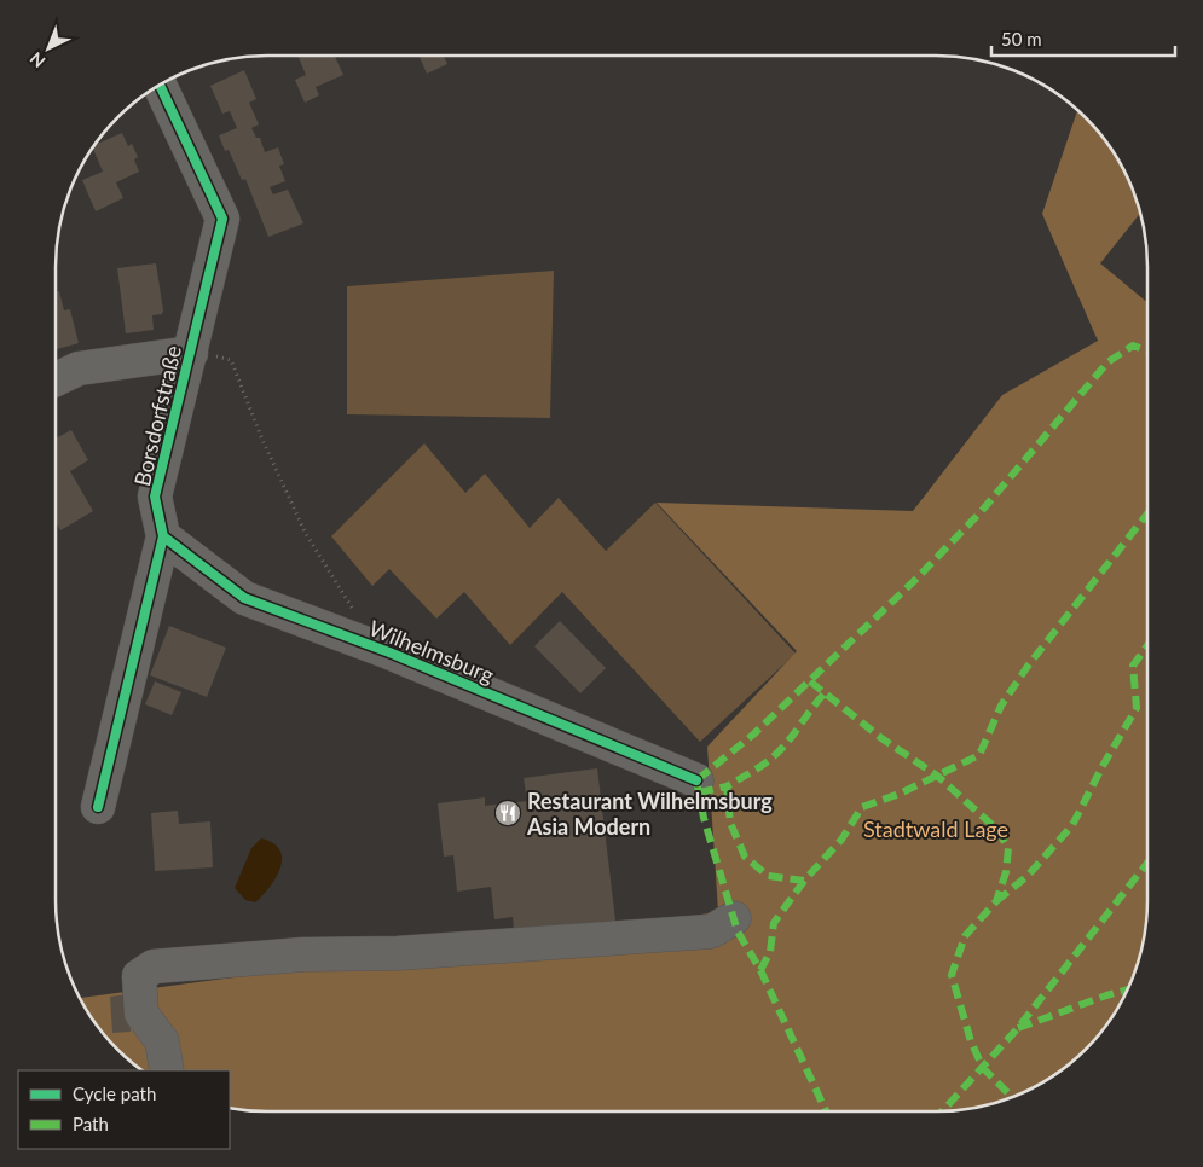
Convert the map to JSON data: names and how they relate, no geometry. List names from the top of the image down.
{
  "streets": {
    "street": ["Borsdorfstraße", "Wilhelmsburg"]
  },
  "crossings": [
    ["Borsdorfstraße", "Wilhelmsburg"]
  ],
  "parks": ["Stadtwald Lage"],
  "places": {
    "restaurant": ["Restaurant Wilhelmsburg Asia Modern"]
  },
  "legend": ["Cycle path", "Path"],
  "scale_bar": "50 m",
  "north": "bottom left"
}
